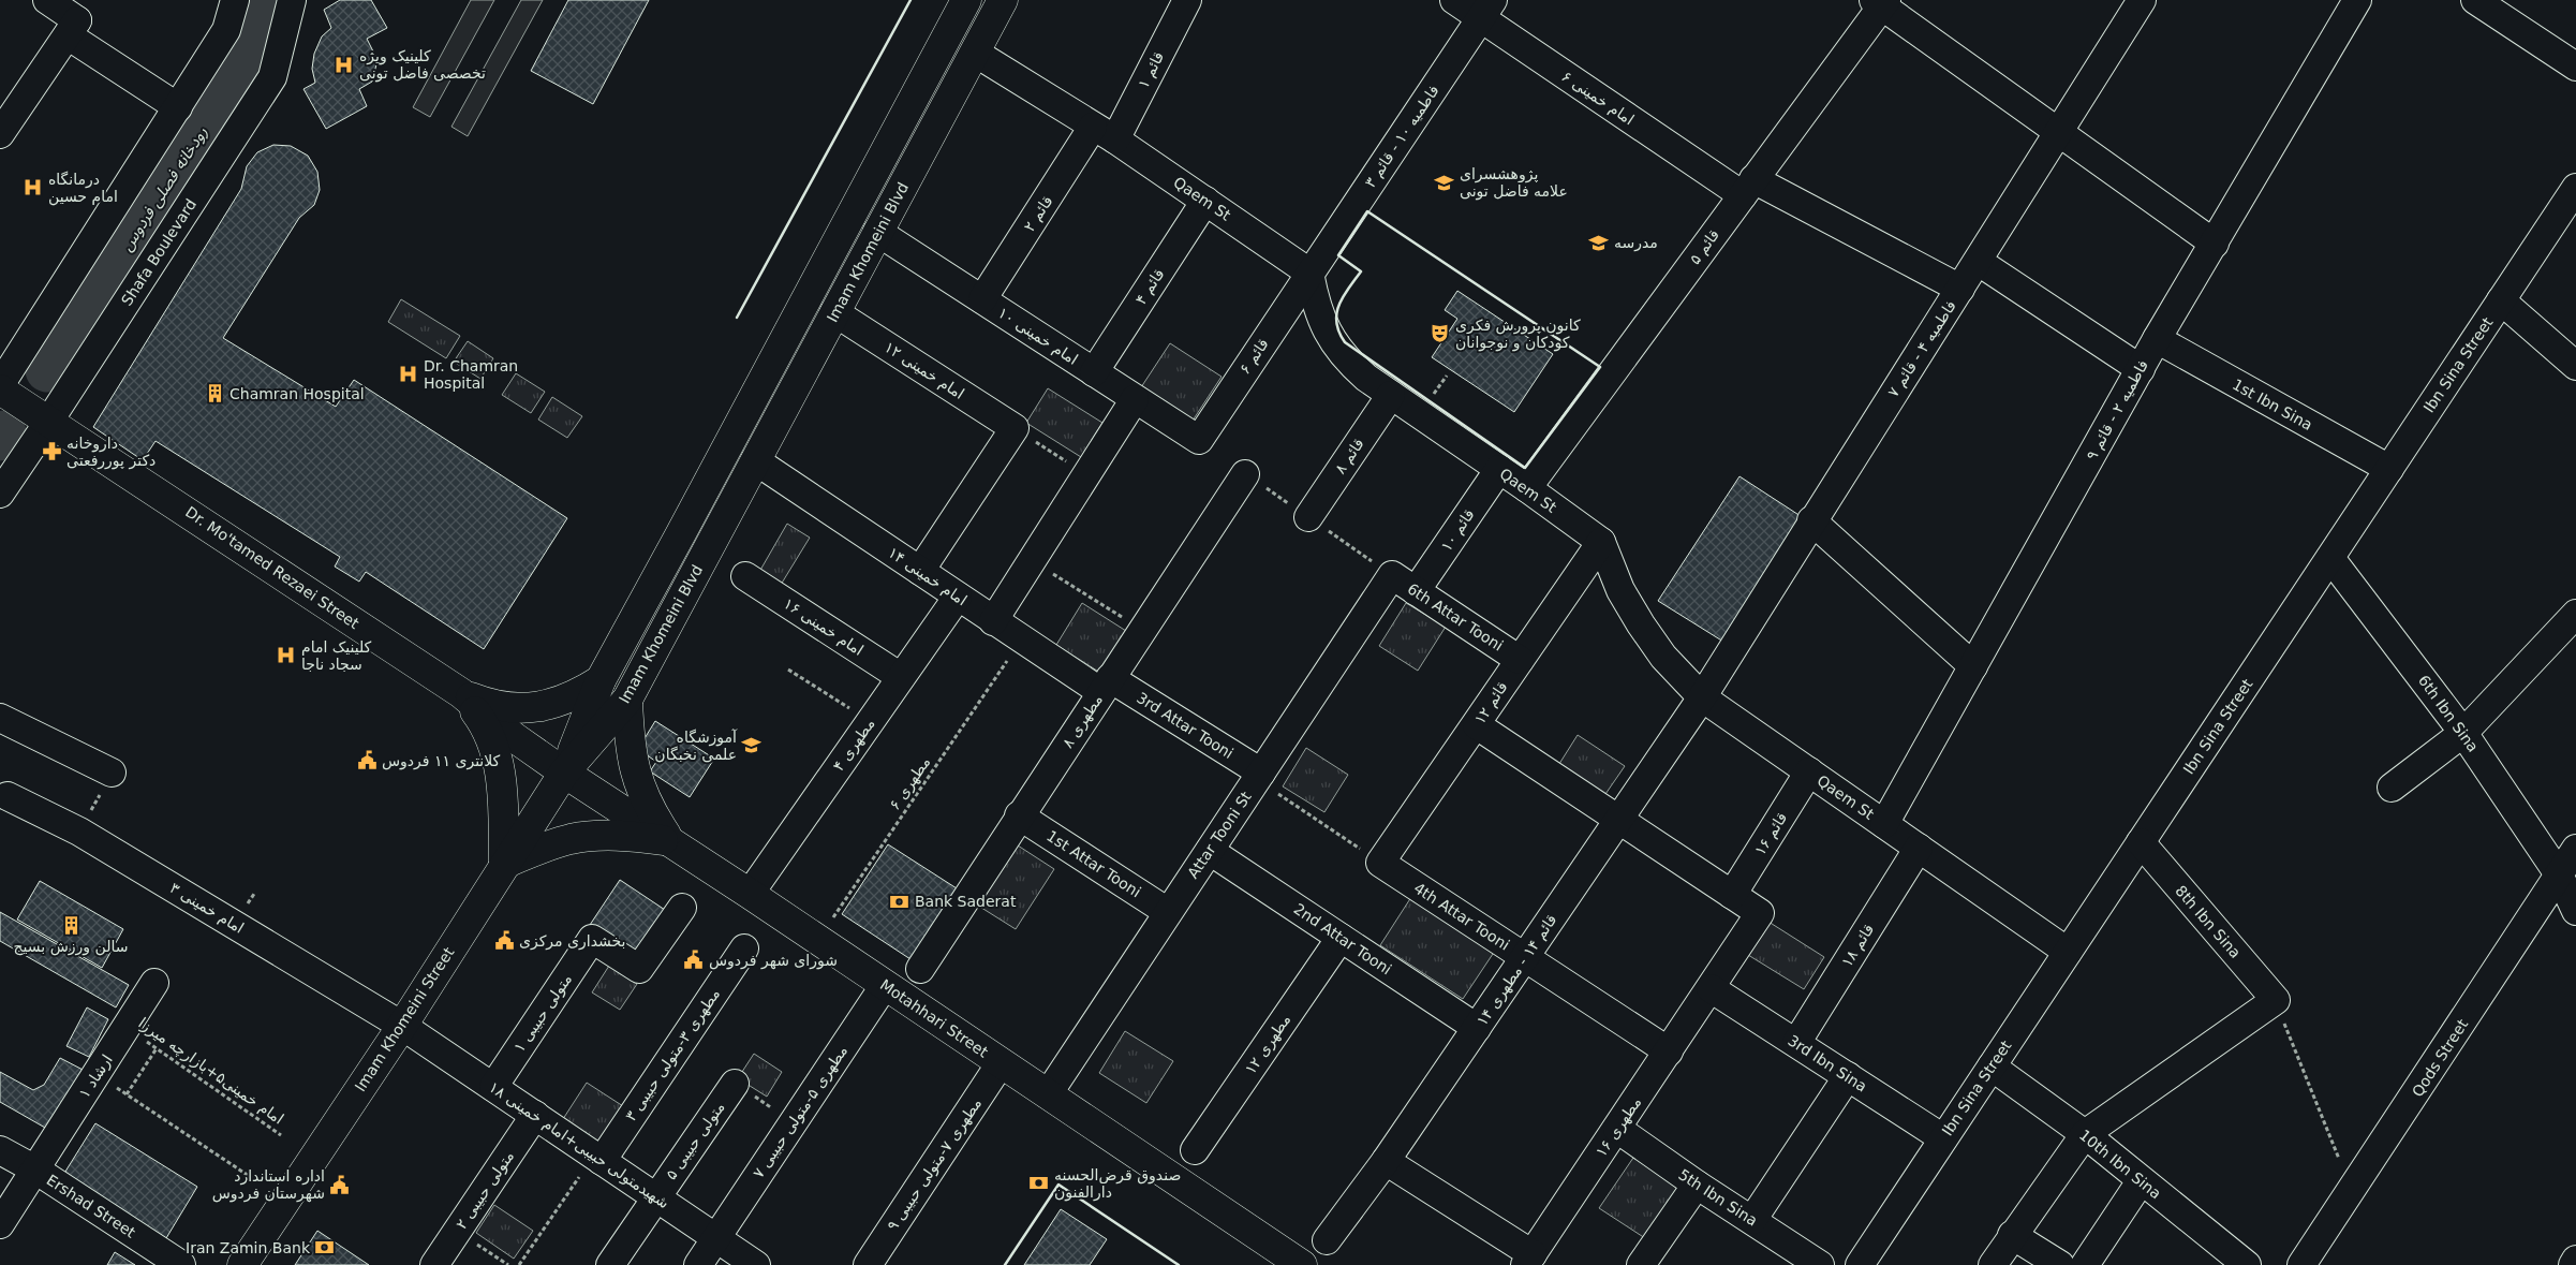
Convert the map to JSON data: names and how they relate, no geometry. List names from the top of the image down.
{
  "streets": {
    "main road": [
      "Imam Khomeini Blvd",
      "Dr. Mo'tamed Rezaei Street",
      "Motahhari Street",
      "Imam Khomeini Street"
    ],
    "street": [
      "قائم ۱",
      "امام خمینی ۶",
      "فاطمیه ۱۰ - قائم ۳",
      "Qaem St",
      "قائم ۲",
      "قائم ۵",
      "Shafa Boulevard",
      "قائم ۴",
      "امام خمینی ۱۰",
      "فاطمیه ۴ - قائم ۷",
      "قائم ۶",
      "Ibn Sina Street",
      "امام خمینی ۱۲",
      "1st Ibn Sina",
      "فاطمیه ۲ - قائم ۹",
      "قائم ۸",
      "قائم ۱۰",
      "امام خمینی ۱۴",
      "6th Attar Tooni",
      "امام خمینی ۱۶",
      "قائم ۱۲",
      "6th Ibn Sina",
      "مطهری ۸",
      "3rd Attar Tooni",
      "مطهری ۴",
      "قائم ۱۶",
      "Attar Tooni St",
      "1st Attar Tooni",
      "امام خمینی ۳",
      "4th Attar Tooni",
      "8th Ibn Sina",
      "2nd Attar Tooni",
      "قائم ۱۸",
      "قائم ۱۴ - مطهری ۱۴",
      "متولی حبیبی ۱",
      "مطهری ۱۲",
      "مطهری ۳-متولی حبیبی ۳",
      "Qods Street",
      "3rd Ibn Sina",
      "ارشاد ۱",
      "مطهری ۵-متولی حبیبی ۷",
      "مطهری ۱۶",
      "متولی حبیبی ۵",
      "شهیدمتولی حبیبی+امام خمینی ۱۸",
      "مطهری ۷-متولی حبیبی ۹",
      "10th Ibn Sina",
      "متولی حبیبی ۲",
      "5th Ibn Sina",
      "Ershad Street"
    ],
    "path": ["مطهری ۶", "امام خمینی۵+بازارچه میرزا"]
  },
  "crossings": [
    ["قائم ۱", "Qaem St"],
    ["قائم ۱", "قائم ۲"],
    ["امام خمینی ۶", "فاطمیه ۱۰ - قائم ۳"],
    ["امام خمینی ۶", "قائم ۵"],
    ["امام خمینی ۶", "فاطمیه ۴ - قائم ۷"],
    ["فاطمیه ۱۰ - قائم ۳", "Qaem St"],
    ["فاطمیه ۱۰ - قائم ۳", "قائم ۶"],
    ["Qaem St", "قائم ۲"],
    ["Qaem St", "قائم ۵"],
    ["Qaem St", "Imam Khomeini Blvd"],
    ["Qaem St", "قائم ۴"],
    ["Qaem St", "فاطمیه ۴ - قائم ۷"],
    ["Qaem St", "قائم ۶"],
    ["Qaem St", "Ibn Sina Street"],
    ["Qaem St", "فاطمیه ۲ - قائم ۹"],
    ["Qaem St", "قائم ۸"],
    ["Qaem St", "قائم ۱۰"],
    ["Qaem St", "قائم ۱۲"],
    ["Qaem St", "قائم ۱۶"],
    ["Qaem St", "قائم ۱۸"],
    ["Qaem St", "قائم ۱۴ - مطهری ۱۴"],
    ["قائم ۲", "امام خمینی ۱۰"],
    ["Shafa Boulevard", "Dr. Mo'tamed Rezaei Street"],
    ["Imam Khomeini Blvd", "امام خمینی ۱۰"],
    ["Imam Khomeini Blvd", "امام خمینی ۱۲"],
    ["Imam Khomeini Blvd", "Dr. Mo'tamed Rezaei Street"],
    ["Imam Khomeini Blvd", "امام خمینی ۱۴"],
    ["Imam Khomeini Blvd", "Motahhari Street"],
    ["Imam Khomeini Blvd", "Imam Khomeini Street"],
    ["قائم ۴", "امام خمینی ۱۰"],
    ["امام خمینی ۱۰", "قائم ۶"],
    ["فاطمیه ۴ - قائم ۷", "قائم ۱۴ - مطهری ۱۴"],
    ["Ibn Sina Street", "1st Ibn Sina"],
    ["Ibn Sina Street", "6th Ibn Sina"],
    ["Ibn Sina Street", "8th Ibn Sina"],
    ["Ibn Sina Street", "3rd Ibn Sina"],
    ["Ibn Sina Street", "10th Ibn Sina"],
    ["1st Ibn Sina", "فاطمیه ۲ - قائم ۹"],
    ["قائم ۱۰", "6th Attar Tooni"],
    ["Dr. Mo'tamed Rezaei Street", "Motahhari Street"],
    ["Dr. Mo'tamed Rezaei Street", "Imam Khomeini Street"],
    ["امام خمینی ۱۴", "مطهری ۸"],
    ["امام خمینی ۱۴", "3rd Attar Tooni"],
    ["امام خمینی ۱۴", "مطهری ۴"],
    ["امام خمینی ۱۴", "مطهری ۶"],
    ["6th Attar Tooni", "قائم ۱۲"],
    ["6th Attar Tooni", "Attar Tooni St"],
    ["امام خمینی ۱۶", "مطهری ۴"],
    ["قائم ۱۲", "4th Attar Tooni"],
    ["6th Ibn Sina", "Qods Street"],
    ["مطهری ۸", "3rd Attar Tooni"],
    ["مطهری ۸", "1st Attar Tooni"],
    ["3rd Attar Tooni", "Attar Tooni St"],
    ["مطهری ۴", "Motahhari Street"],
    ["مطهری ۶", "Motahhari Street"],
    ["قائم ۱۶", "مطهری ۱۶"],
    ["Attar Tooni St", "1st Attar Tooni"],
    ["Attar Tooni St", "2nd Attar Tooni"],
    ["Attar Tooni St", "Motahhari Street"],
    ["امام خمینی ۳", "Imam Khomeini Street"],
    ["امام خمینی ۳", "شهیدمتولی حبیبی+امام خمینی ۱۸"],
    ["4th Attar Tooni", "قائم ۱۴ - مطهری ۱۴"],
    ["4th Attar Tooni", "مطهری ۱۶"],
    ["2nd Attar Tooni", "قائم ۱۴ - مطهری ۱۴"],
    ["2nd Attar Tooni", "مطهری ۱۲"],
    ["قائم ۱۸", "3rd Ibn Sina"],
    ["متولی حبیبی ۱", "شهیدمتولی حبیبی+امام خمینی ۱۸"],
    ["Motahhari Street", "Imam Khomeini Street"],
    ["Motahhari Street", "مطهری ۵-متولی حبیبی ۷"],
    ["Motahhari Street", "مطهری ۷-متولی حبیبی ۹"],
    ["Imam Khomeini Street", "شهیدمتولی حبیبی+امام خمینی ۱۸"],
    ["مطهری ۳-متولی حبیبی ۳", "شهیدمتولی حبیبی+امام خمینی ۱۸"],
    ["3rd Ibn Sina", "مطهری ۱۶"],
    ["امام خمینی۵+بازارچه میرزا", "ارشاد ۱"],
    ["ارشاد ۱", "Ershad Street"],
    ["مطهری ۵-متولی حبیبی ۷", "شهیدمتولی حبیبی+امام خمینی ۱۸"],
    ["مطهری ۱۶", "5th Ibn Sina"],
    ["متولی حبیبی ۵", "شهیدمتولی حبیبی+امام خمینی ۱۸"],
    ["شهیدمتولی حبیبی+امام خمینی ۱۸", "متولی حبیبی ۲"]
  ],
  "water": ["رودخانه فصلی فردوس"],
  "places": {
    "hospital": [
      "کلینیک ویژه تخصصی فاضل تونی",
      "درمانگاه امام حسین",
      "Dr. Chamran Hospital",
      "کلینیک امام سجاد ناجا"
    ],
    "school or university": ["پژوهشسرای علامه فاضل تونی", "مدرسه", "آموزشگاه علمی نخبگان"],
    "theatre": ["کانون پرورش فکری کودکان و نوجوانان"],
    "building": ["Chamran Hospital", "سالن ورزش بسیج"],
    "pharmacy": ["داروخانه دکتر پوررفعتی"],
    "public building": [
      "کلانتری ۱۱ فردوس",
      "بخشداری مرکزی",
      "شورای شهر فردوس",
      "اداره استاندارد شهرستان فردوس"
    ],
    "bank": ["Bank Saderat", "صندوق قرض‌الحسنه دارالفنون", "Iran Zamin Bank"]
  }
}
